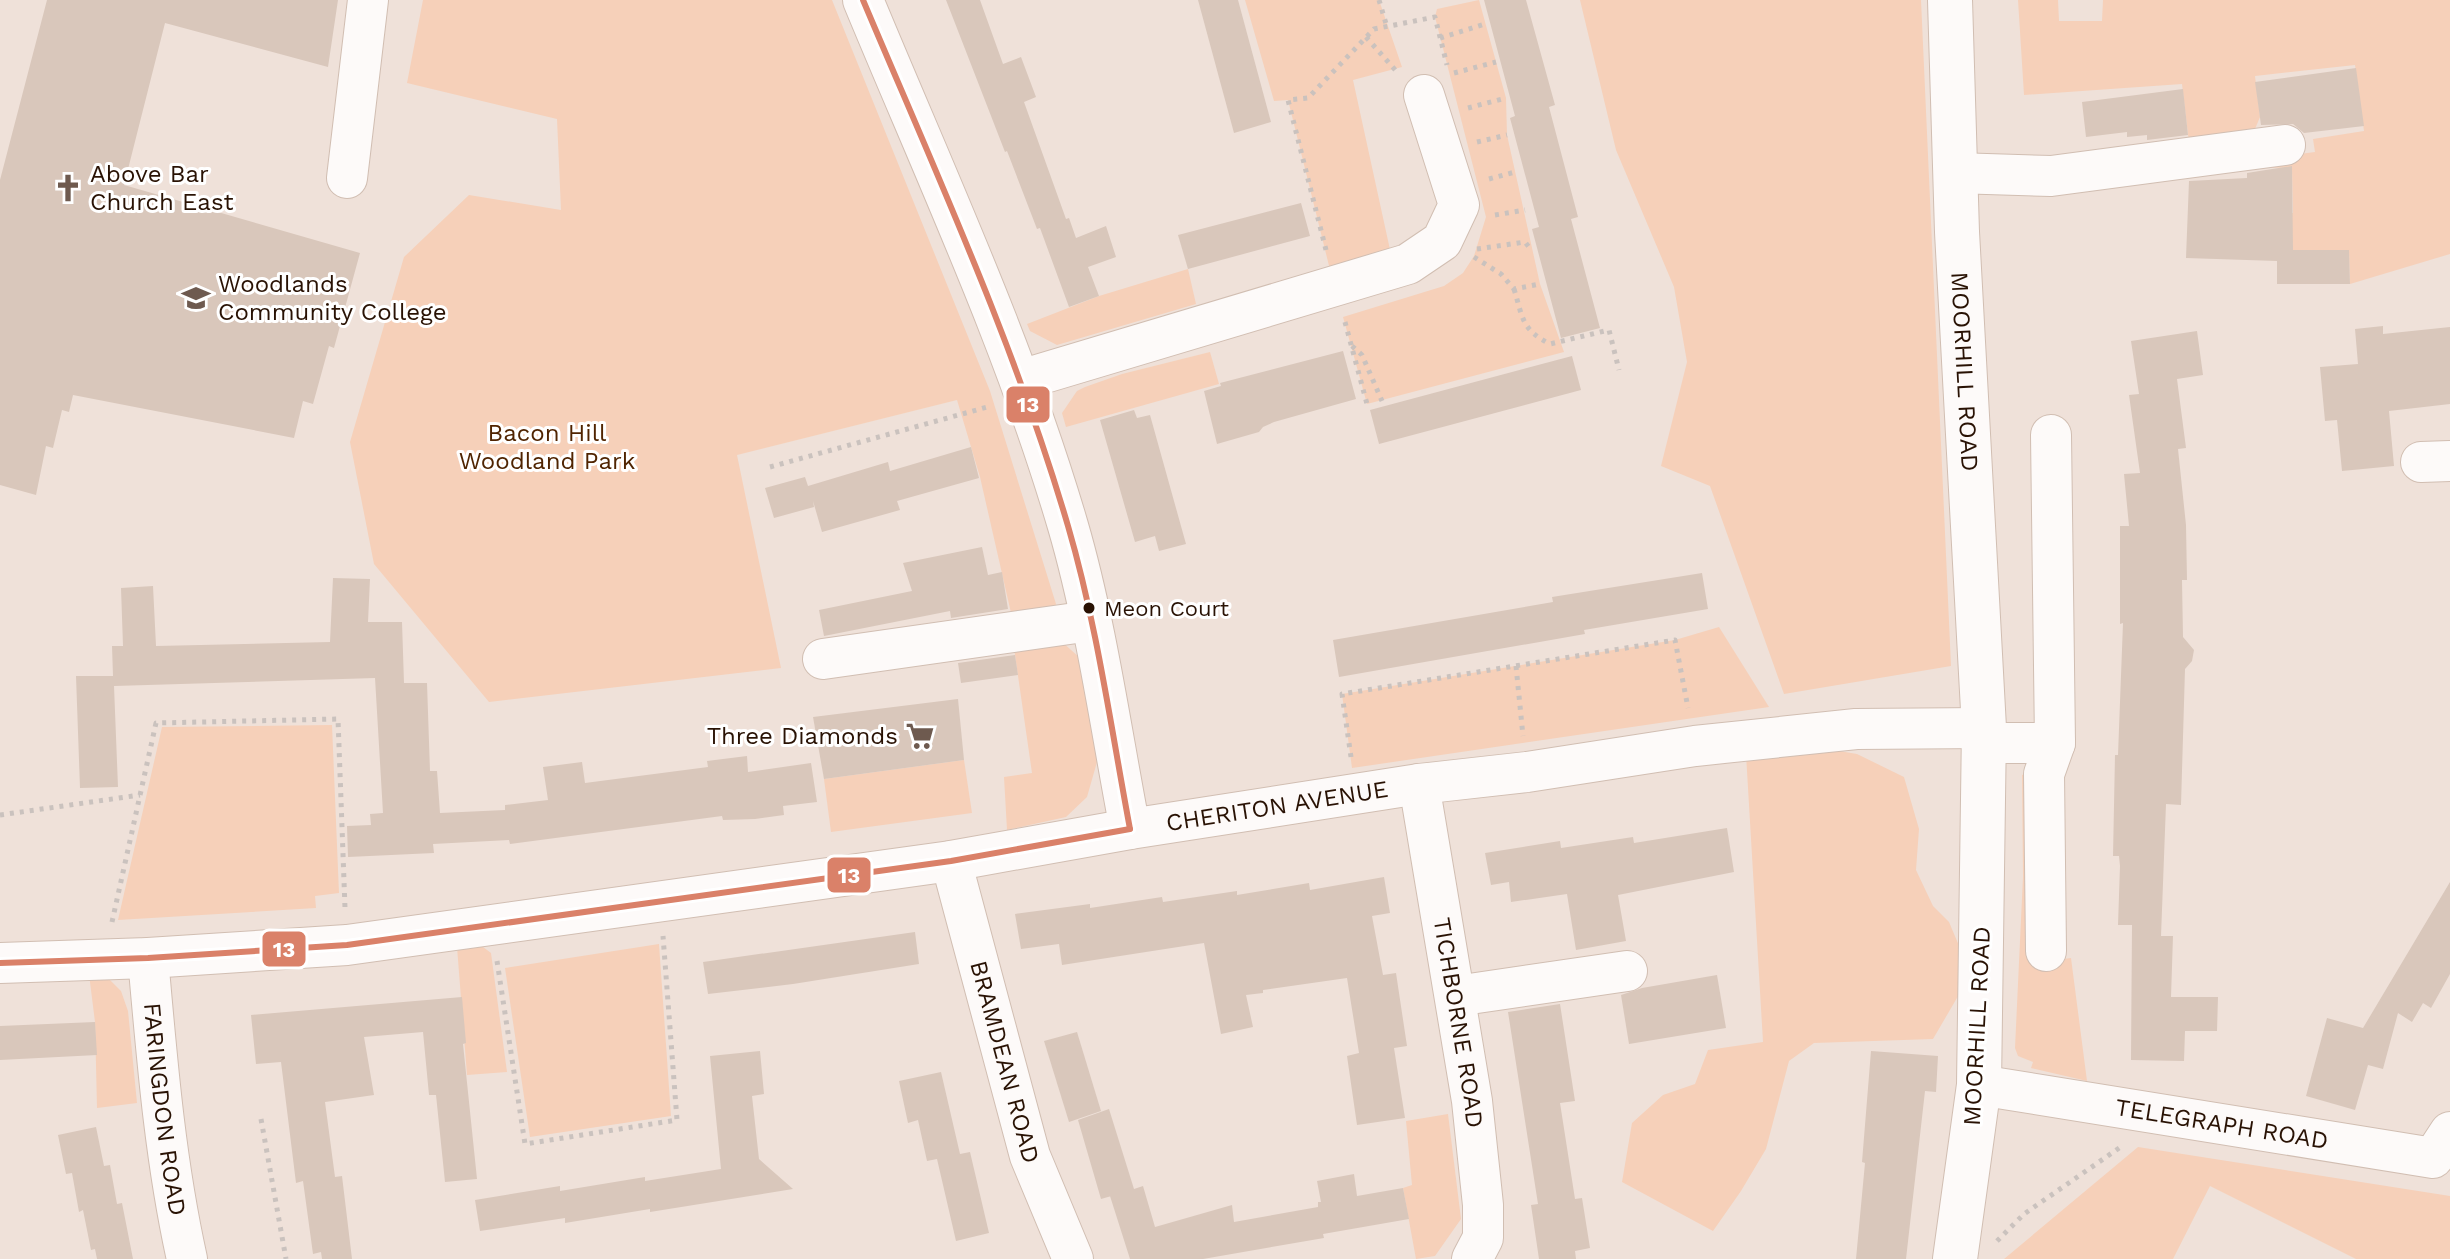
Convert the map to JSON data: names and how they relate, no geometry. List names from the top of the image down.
{
  "streets": {
    "main road": ["MOORHILL ROAD"],
    "street": [
      "CHERITON AVENUE",
      "TICHBORNE ROAD",
      "BRAMDEAN ROAD",
      "FARINGDON ROAD",
      "TELEGRAPH ROAD"
    ]
  },
  "crossings": [
    ["MOORHILL ROAD", "CHERITON AVENUE"],
    ["MOORHILL ROAD", "TELEGRAPH ROAD"],
    ["CHERITON AVENUE", "TICHBORNE ROAD"],
    ["CHERITON AVENUE", "BRAMDEAN ROAD"],
    ["CHERITON AVENUE", "FARINGDON ROAD"]
  ],
  "parks": ["Bacon Hill Woodland Park"],
  "places": {
    "church": ["Above Bar Church East"],
    "school or university": ["Woodlands Community College"],
    "other": ["Meon Court"],
    "supermarket": ["Three Diamonds"]
  },
  "lines": ["transit line 13"]
}
